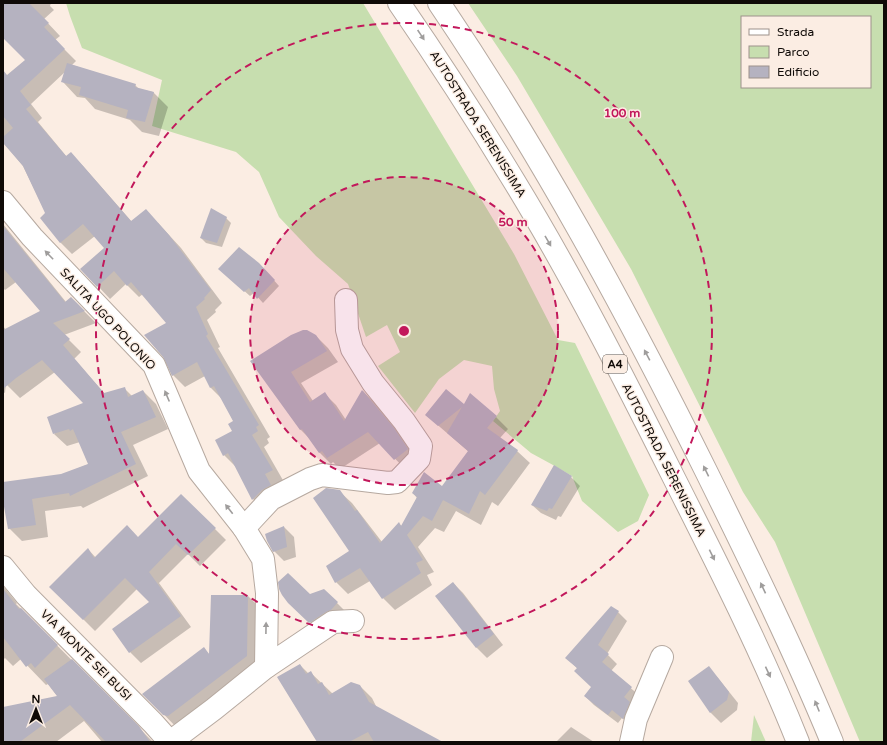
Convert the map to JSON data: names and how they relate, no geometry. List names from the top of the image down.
{
  "streets": {
    "main road": [
      "AUTOSTRADA SERENISSIMA",
      "SALITA UGO POLONIO",
      "A4",
      "VIA MONTE SEI BUSI"
    ]
  },
  "one_way": ["SALITA UGO POLONIO"],
  "legend": ["Strada", "Parco", "Edificio"],
  "north": "top",
  "rings": ["100 m", "50 m"]
}
